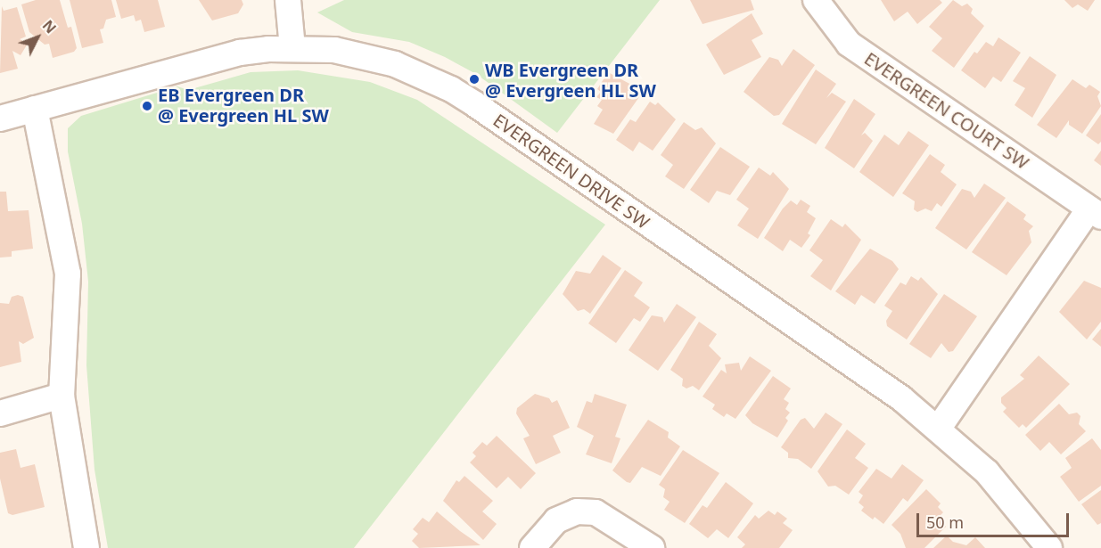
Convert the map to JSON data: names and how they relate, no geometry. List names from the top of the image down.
{
  "streets": {
    "street": ["EVERGREEN COURT SW", "EVERGREEN DRIVE SW"]
  },
  "crossings": [
    ["EVERGREEN COURT SW", "EVERGREEN DRIVE SW"]
  ],
  "places": ["WB Evergreen DR @ Evergreen HL SW", "EB Evergreen DR @ Evergreen HL SW"],
  "scale_bar": "50 m",
  "north": "top right"
}
